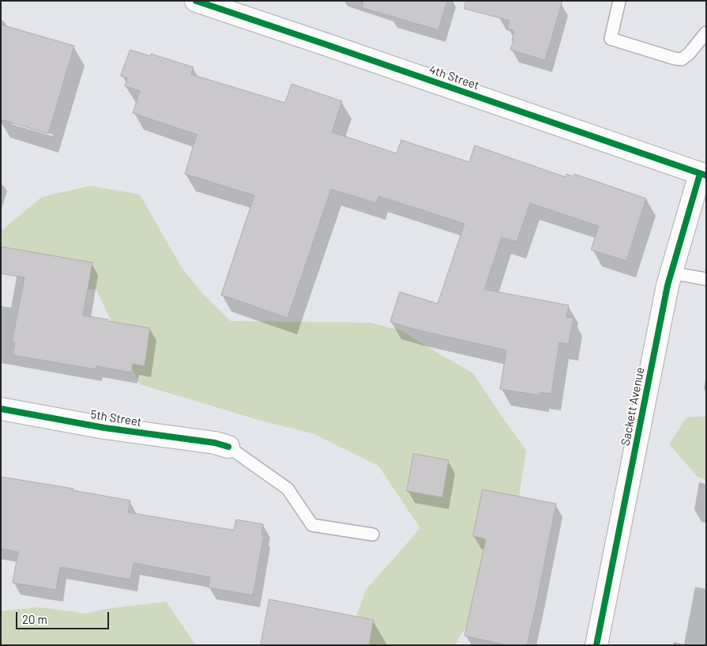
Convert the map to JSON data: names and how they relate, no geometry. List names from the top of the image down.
{
  "streets": {
    "street": ["4th Street", "Sackett Avenue", "5th Street"]
  },
  "crossings": [
    ["4th Street", "Sackett Avenue"]
  ],
  "scale_bar": "20 m"
}
